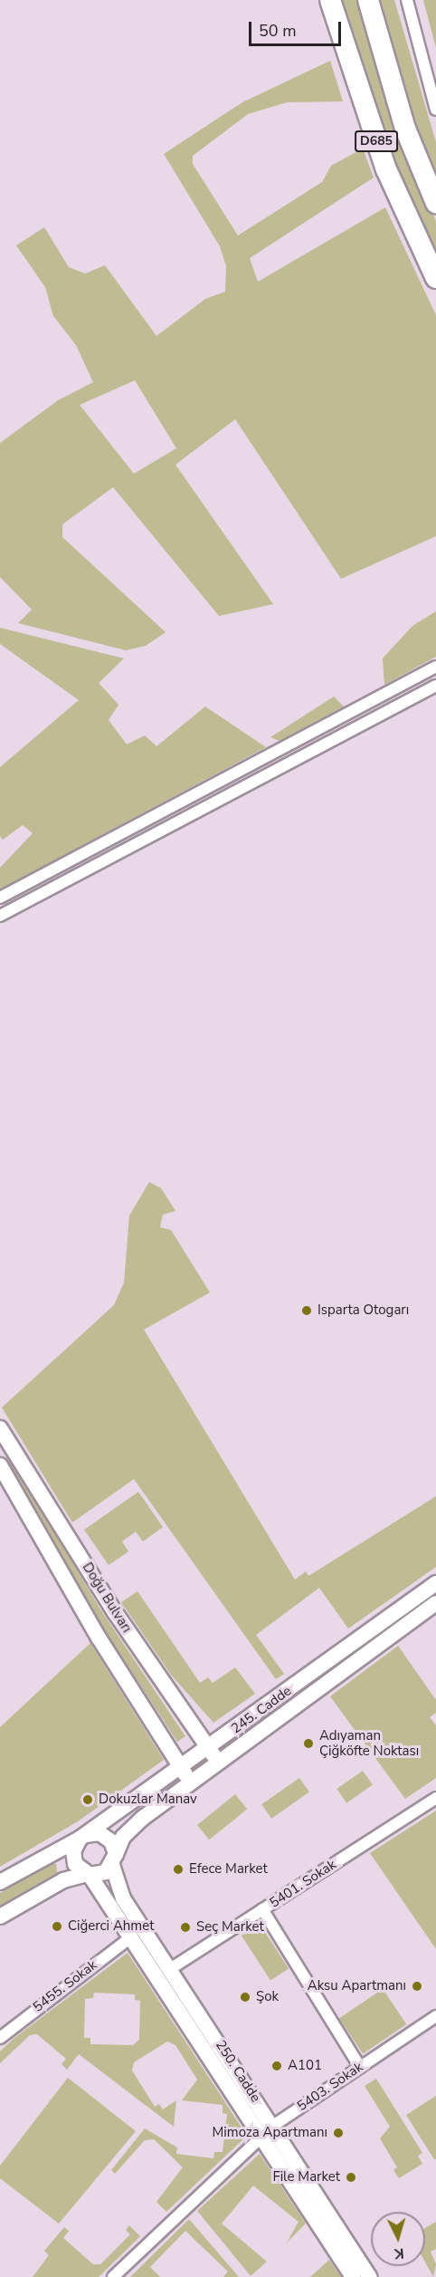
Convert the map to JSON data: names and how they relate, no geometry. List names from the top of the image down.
{
  "streets": {
    "highway": ["D685"],
    "street": [
      "Doğu Bulvarı",
      "245. Cadde",
      "5401. Sokak",
      "5455. Sokak",
      "250. Cadde",
      "5403. Sokak"
    ]
  },
  "crossings": [
    ["Doğu Bulvarı", "245. Cadde"],
    ["245. Cadde", "250. Cadde"],
    ["5401. Sokak", "250. Cadde"],
    ["5455. Sokak", "250. Cadde"],
    ["250. Cadde", "5403. Sokak"]
  ],
  "places": [
    "Isparta Otogarı",
    "Adıyaman Çiğköfte Noktası",
    "Dokuzlar Manav",
    "Efece Market",
    "Ciğerci Ahmet",
    "Seç Market",
    "Aksu Apartmanı",
    "Şok",
    "A101",
    "Mimoza Apartmanı",
    "File Market"
  ],
  "scale_bar": "50 m",
  "north": "bottom"
}
